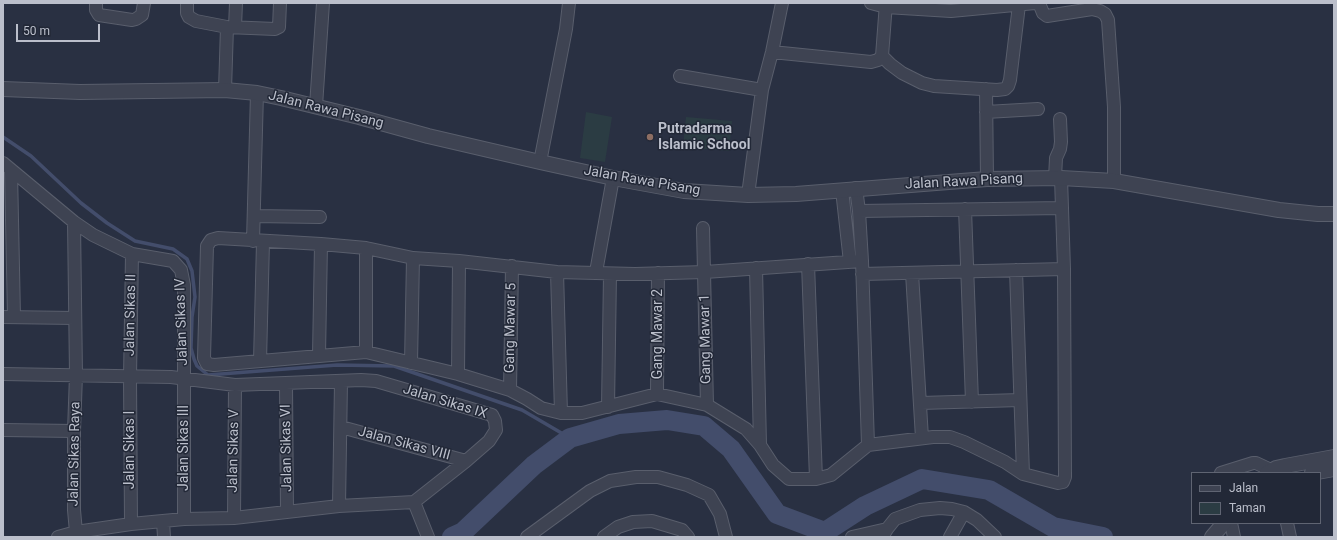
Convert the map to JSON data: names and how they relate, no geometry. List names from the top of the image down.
{
  "streets": {
    "street": [
      "Jalan Rawa Pisang",
      "Jalan Sikas II",
      "Jalan Sikas IV",
      "Gang Mawar 5",
      "Gang Mawar 2",
      "Gang Mawar 1",
      "Jalan Sikas IX",
      "Jalan Sikas VIII",
      "Jalan Sikas III",
      "Jalan Sikas VI",
      "Jalan Sikas I",
      "Jalan Sikas V",
      "Jalan Sikas Raya"
    ]
  },
  "crossings": [
    ["Jalan Sikas II", "Jalan Sikas IV"],
    ["Jalan Sikas II", "Jalan Sikas I"],
    ["Jalan Sikas IV", "Jalan Sikas III"],
    ["Jalan Sikas IV", "Jalan Sikas Raya"],
    ["Jalan Sikas IX", "Jalan Sikas VIII"]
  ],
  "places": ["Putradarma Islamic School"],
  "legend": ["Jalan", "Taman"],
  "scale_bar": "50 m"
}
